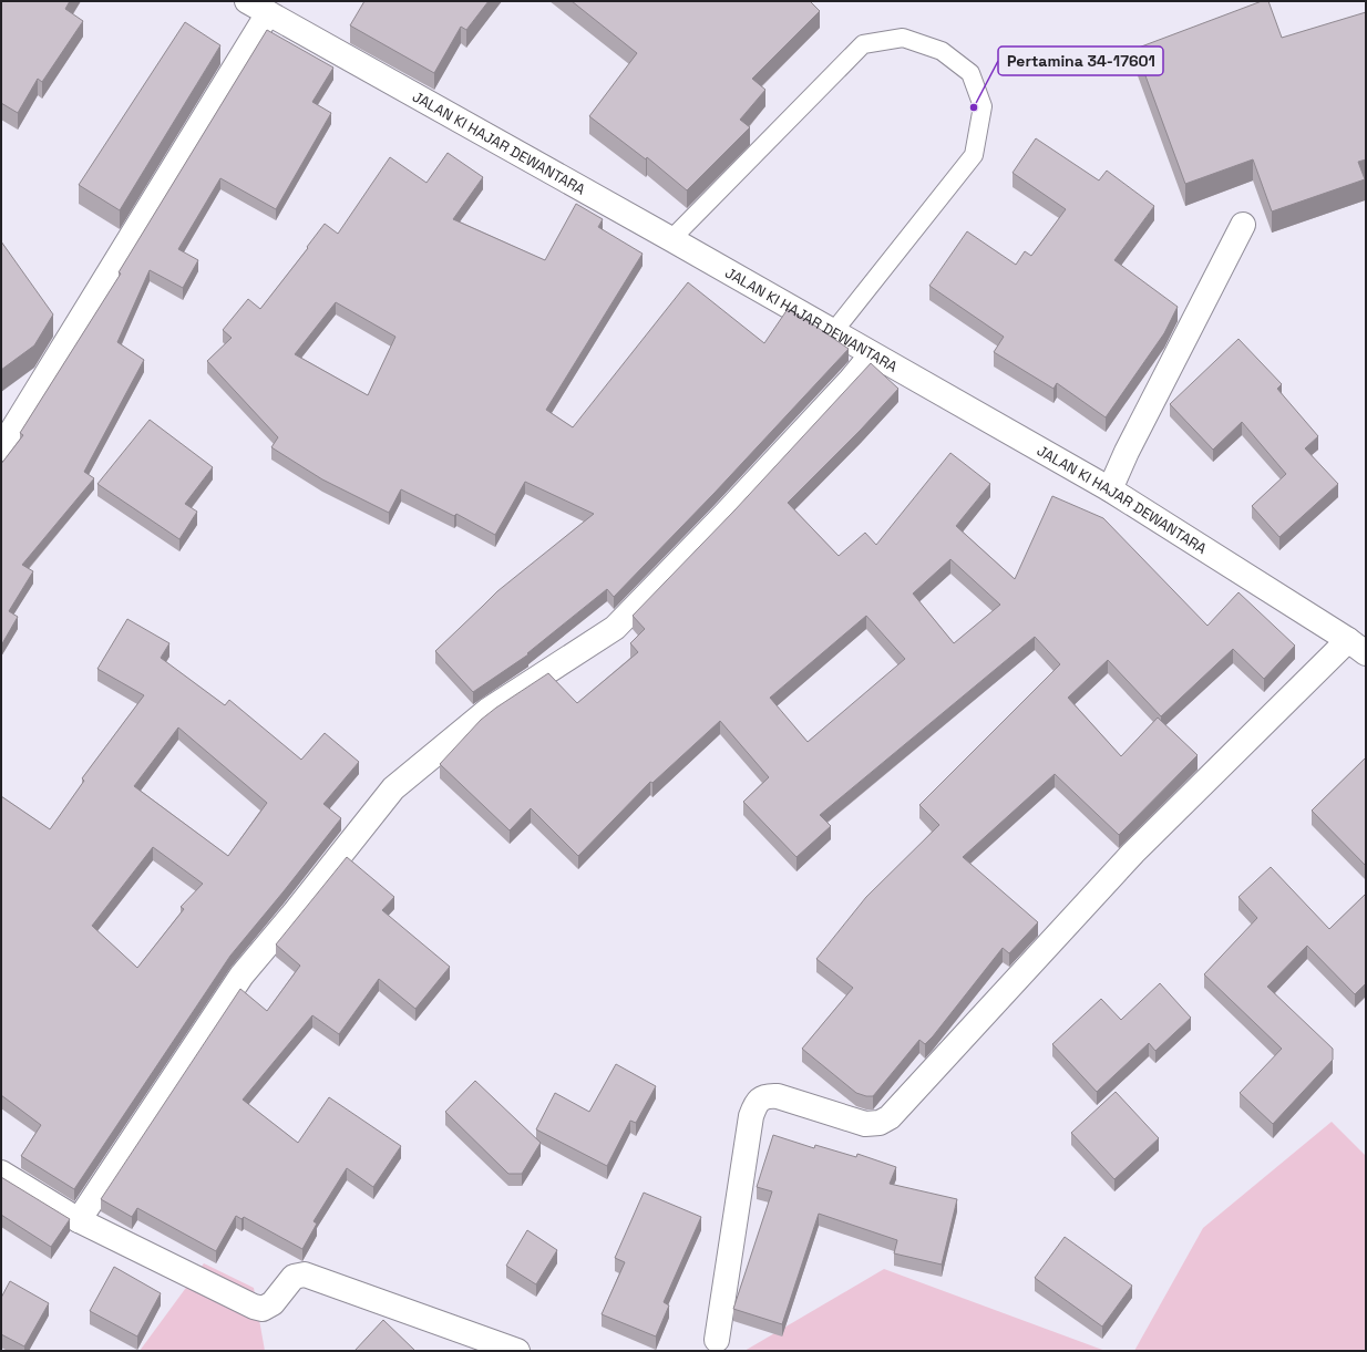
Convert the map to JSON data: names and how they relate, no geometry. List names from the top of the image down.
{
  "streets": {
    "street": ["JALAN KI HAJAR DEWANTARA"]
  },
  "places": ["Pertamina 34-17601"]
}
